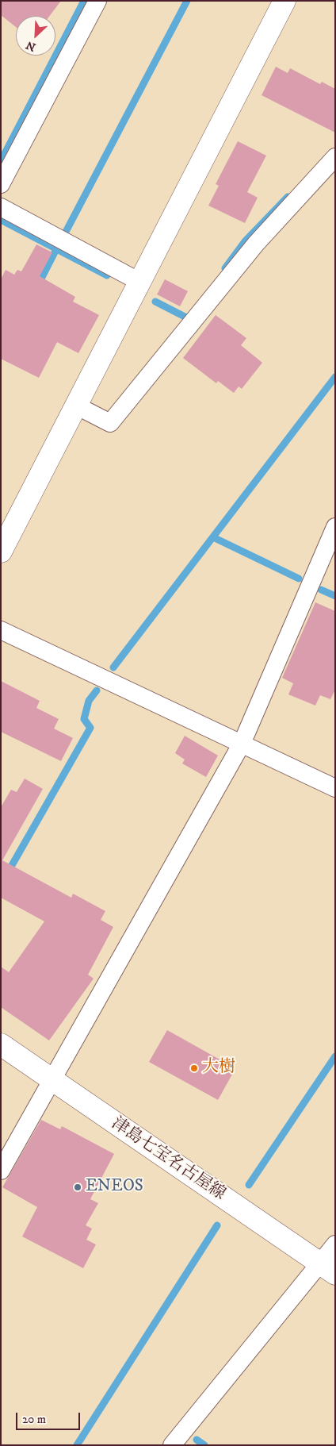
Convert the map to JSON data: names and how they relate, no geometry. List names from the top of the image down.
{
  "streets": {
    "street": ["津島七宝名古屋線"]
  },
  "places": ["大樹", "ENEOS"],
  "scale_bar": "20 m",
  "north": "bottom left"
}
